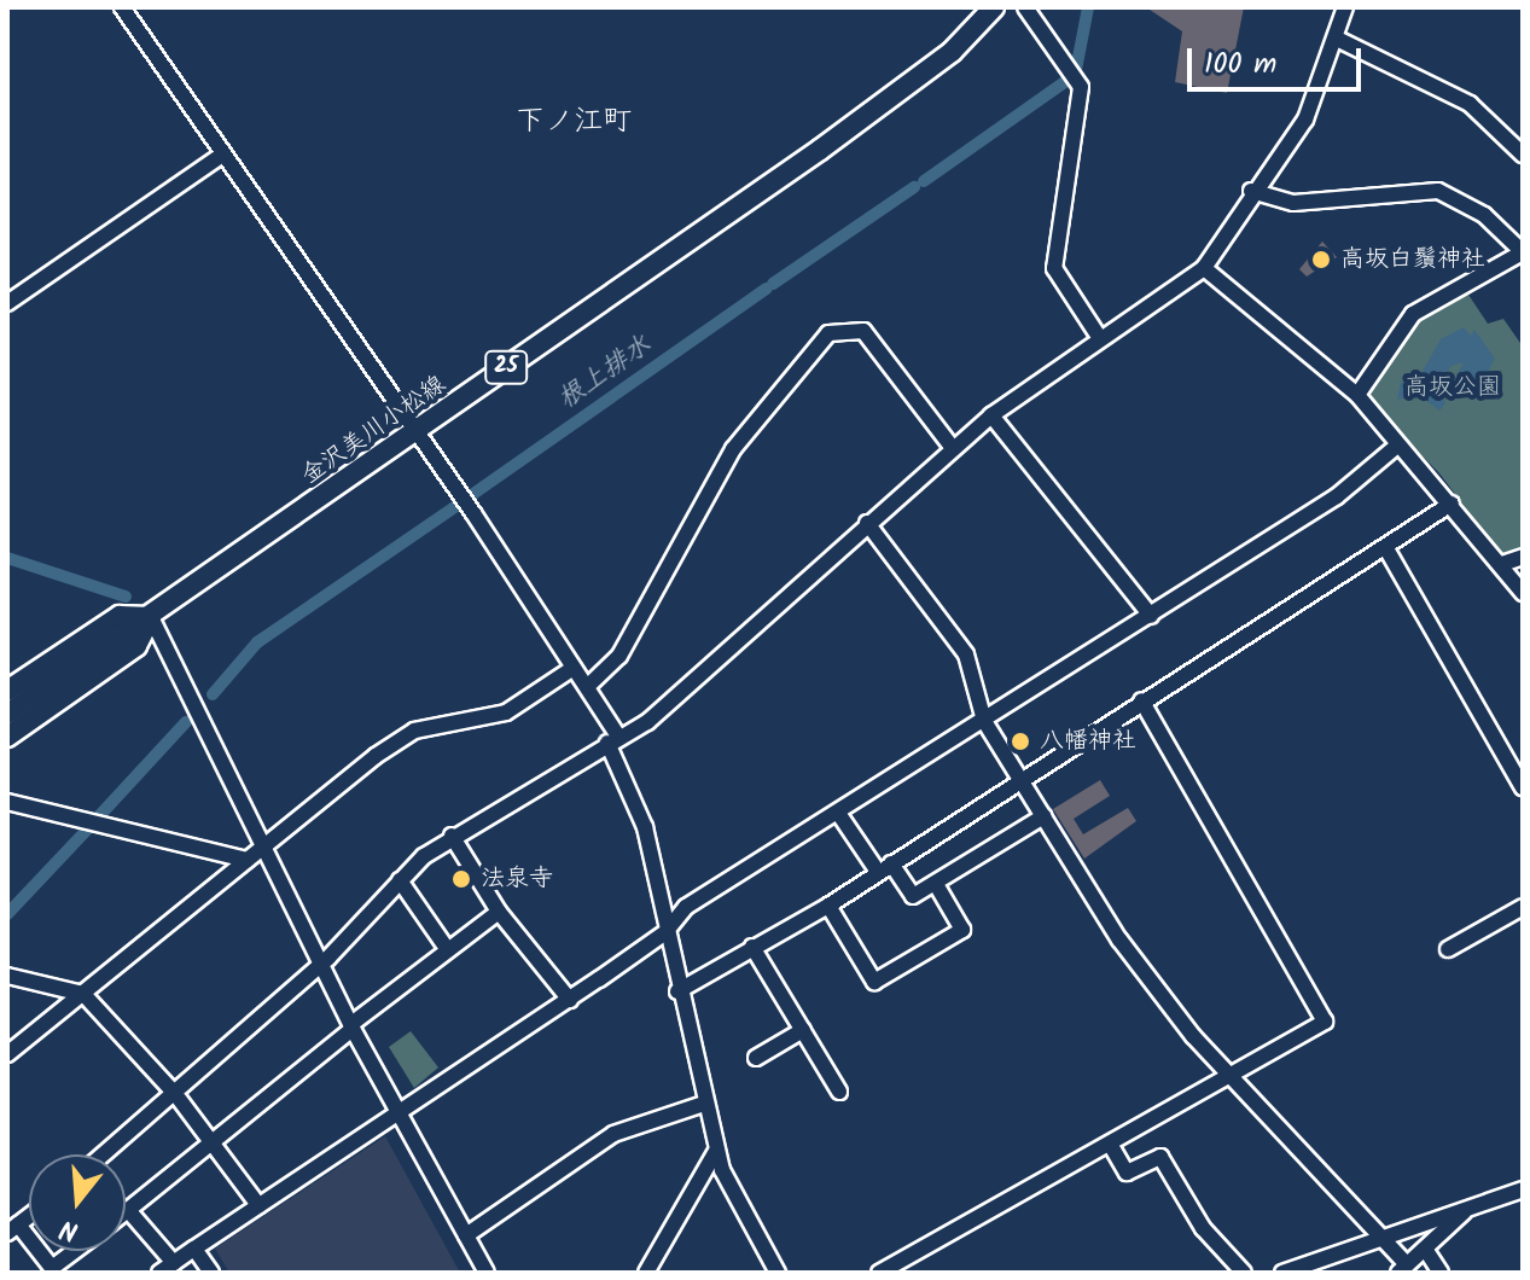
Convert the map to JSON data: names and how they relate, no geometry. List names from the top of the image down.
{
  "streets": {
    "main road": ["25", "金沢美川小松線"]
  },
  "districts": ["下ノ江町"],
  "water": ["根上排水"],
  "parks": ["高坂公園"],
  "places": ["高坂白鬚神社", "八幡神社", "法泉寺"],
  "scale_bar": "100 m",
  "north": "bottom"
}
